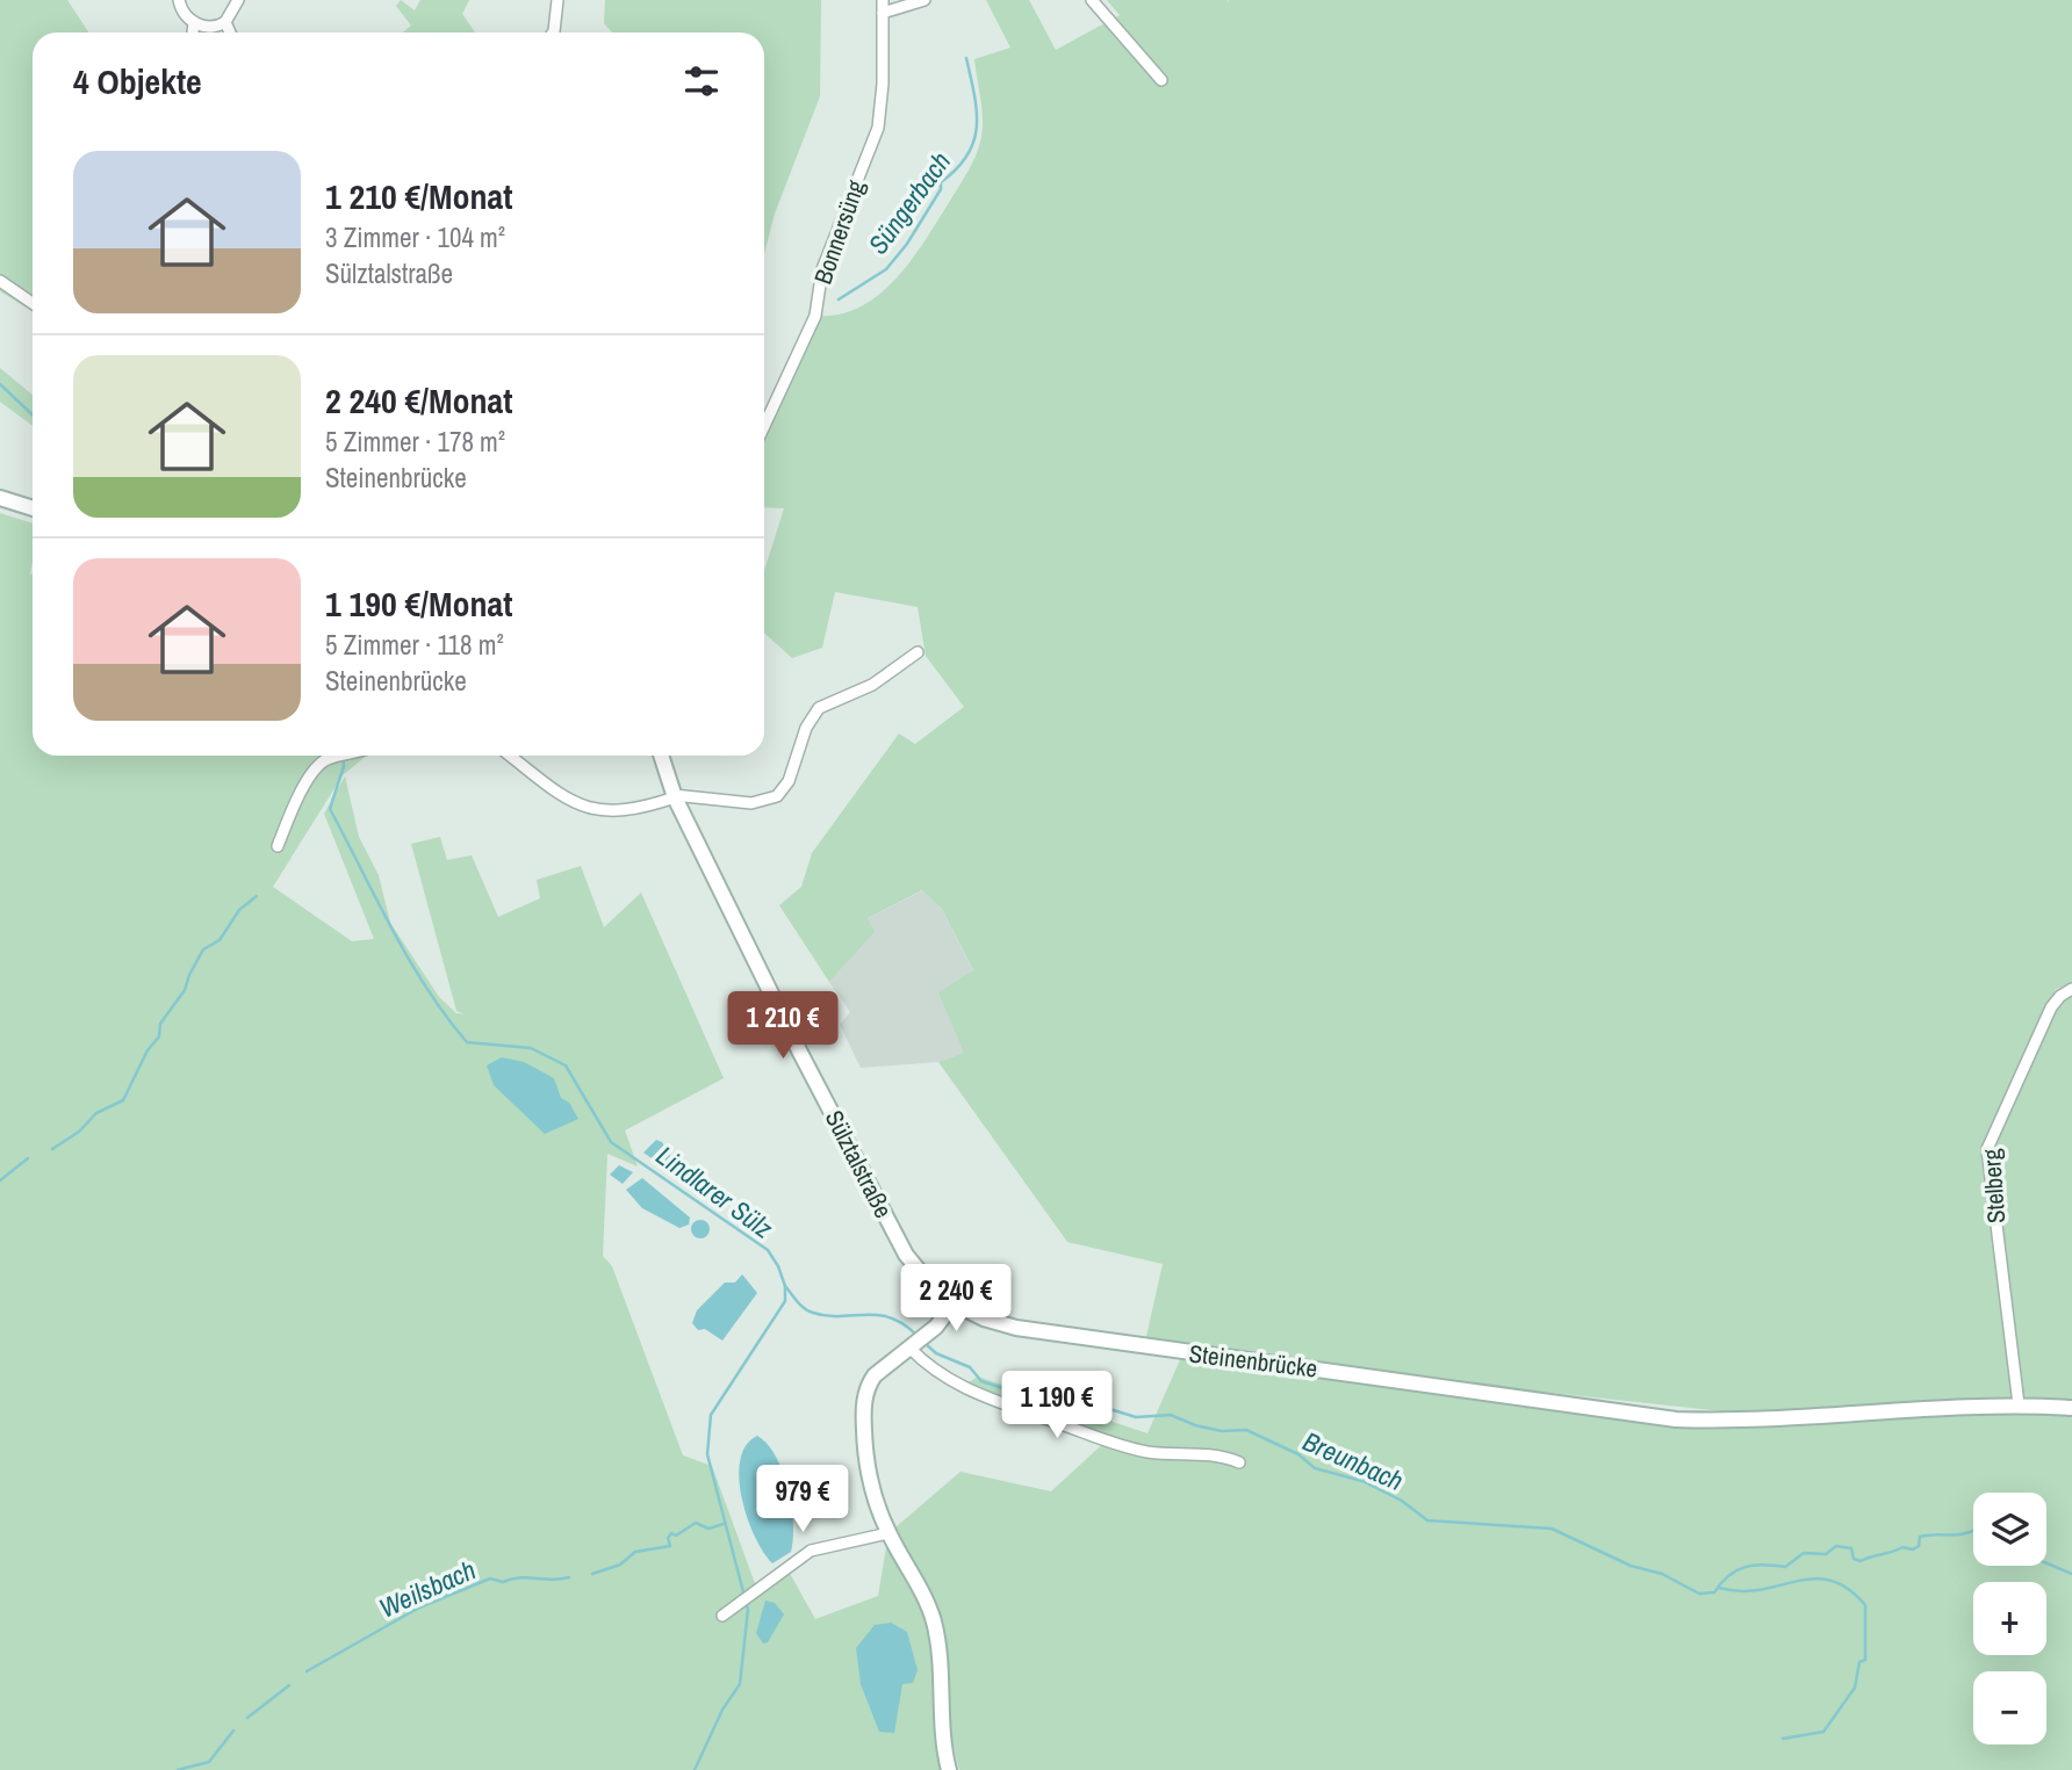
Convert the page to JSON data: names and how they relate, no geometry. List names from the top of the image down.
{
  "streets": {
    "main road": ["Sülztalstraße", "Steinenbrücke"],
    "street": ["Bonnersüng", "Stelberg"]
  },
  "crossings": [
    ["Sülztalstraße", "Steinenbrücke"],
    ["Stelberg", "Steinenbrücke"]
  ],
  "water": [
    "Süngerbach",
    "Lindlarer Sülz",
    "Breunbach",
    "Weilsbach"
  ],
  "page": {
    "heading": "4 Objekte",
    "list": [
      {
        "name": "1 210 €/Monat",
        "note": "3 Zimmer · 104 m² · Sülztalstraße"
      },
      {
        "name": "2 240 €/Monat",
        "note": "5 Zimmer · 178 m² · Steinenbrücke"
      },
      {
        "name": "1 190 €/Monat",
        "note": "5 Zimmer · 118 m² · Steinenbrücke"
      }
    ],
    "price": [
      "1 210 €",
      "2 240 €",
      "1 190 €",
      "979 €"
    ],
    "map_buttons": ["+", "−"]
  }
}
